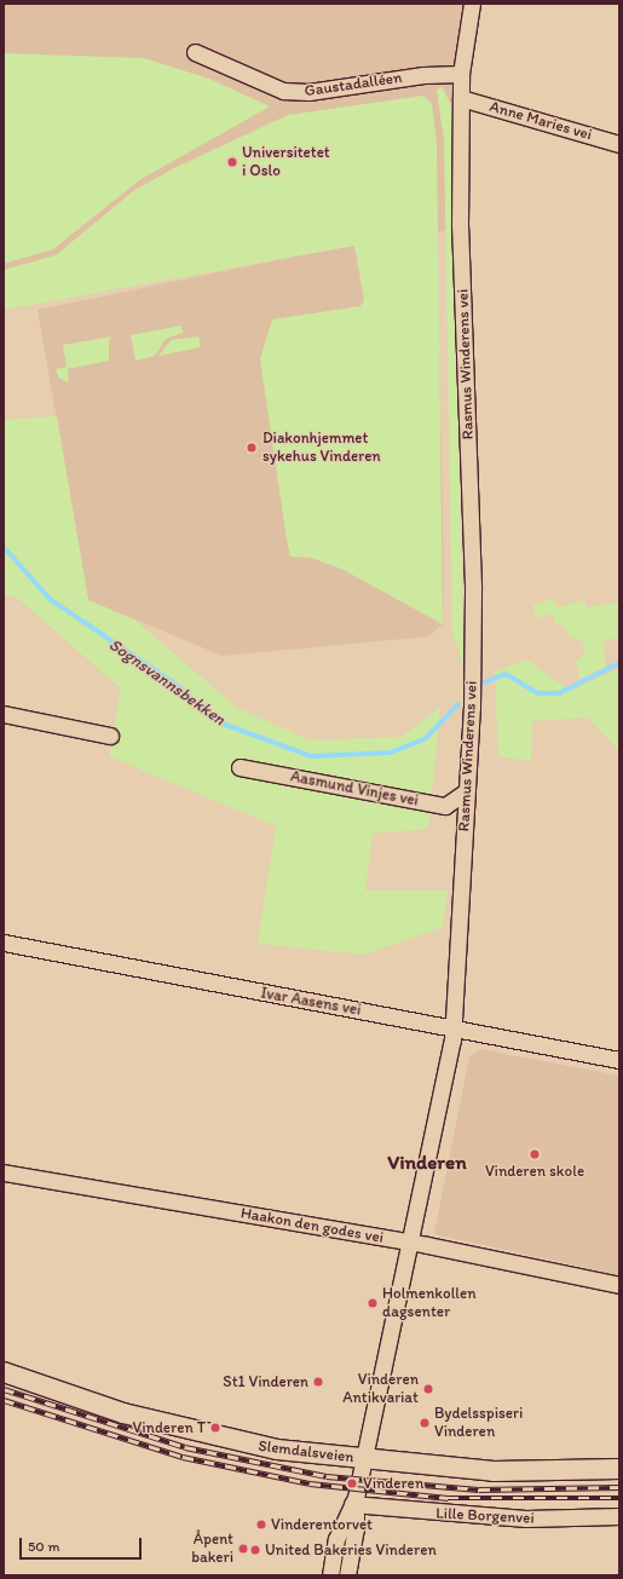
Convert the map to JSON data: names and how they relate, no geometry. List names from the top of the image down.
{
  "streets": {
    "main road": ["Slemdalsveien"],
    "street": [
      "Gaustadalléen",
      "Anne Maries vei",
      "Rasmus Winderens vei",
      "Aasmund Vinjes vei",
      "Ivar Aasens vei",
      "Haakon den godes vei",
      "Lille Borgenvei"
    ]
  },
  "crossings": [
    ["Gaustadalléen", "Rasmus Winderens vei"],
    ["Anne Maries vei", "Rasmus Winderens vei"],
    ["Rasmus Winderens vei", "Aasmund Vinjes vei"],
    ["Rasmus Winderens vei", "Ivar Aasens vei"],
    ["Rasmus Winderens vei", "Haakon den godes vei"],
    ["Rasmus Winderens vei", "Slemdalsveien"],
    ["Rasmus Winderens vei", "Lille Borgenvei"]
  ],
  "districts": ["Vinderen"],
  "water": ["Sognsvannsbekken"],
  "places": [
    "Universitetet i Oslo",
    "Diakonhjemmet sykehus Vinderen",
    "Vinderen skole",
    "Holmenkollen dagsenter",
    "St1 Vinderen",
    "Vinderen Antikvariat",
    "Bydelsspiseri Vinderen",
    "Vinderen T",
    "Vinderen",
    "Vinderentorvet",
    "Åpent bakeri",
    "United Bakeries Vinderen"
  ],
  "scale_bar": "50 m"
}
